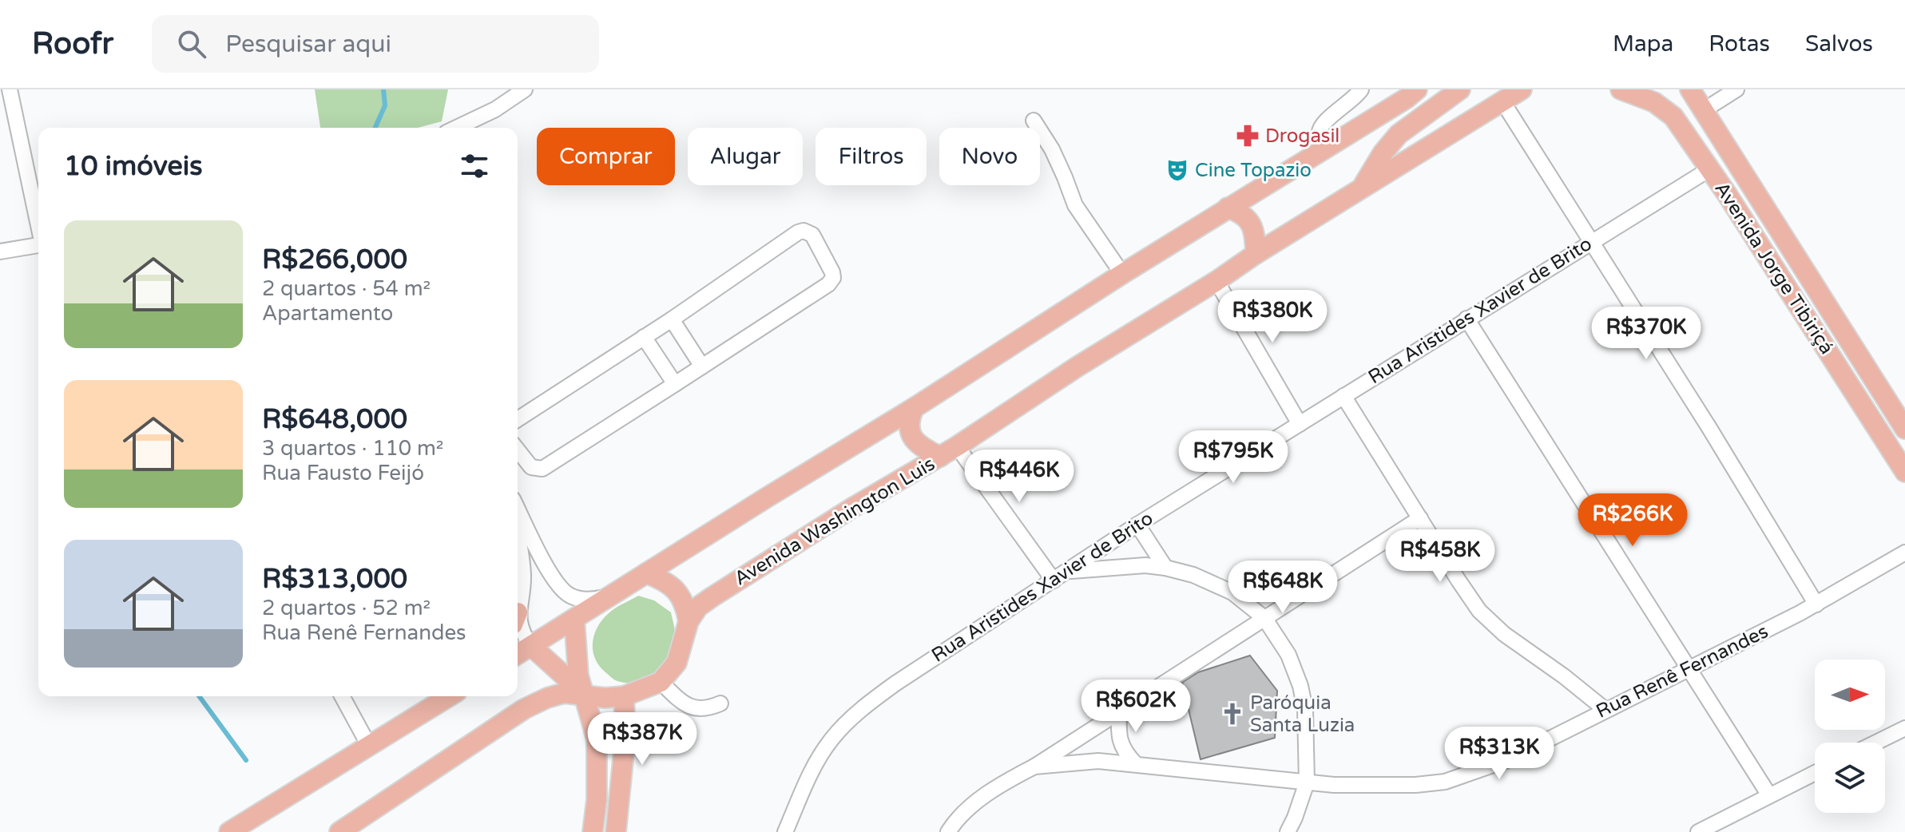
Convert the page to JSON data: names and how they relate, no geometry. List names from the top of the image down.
{
  "streets": {
    "main road": ["Avenida Jorge Tibiriçá", "Avenida Washington Luis"],
    "street": ["Rua Aristides Xavier de Brito", "Rua Renê Fernandes"]
  },
  "crossings": [
    ["Avenida Jorge Tibiriçá", "Rua Aristides Xavier de Brito"]
  ],
  "places": {
    "pharmacy": ["Drogasil"],
    "theatre": ["Cine Topazio"],
    "church": ["Paróquia Santa Luzia"]
  },
  "north": "right",
  "page": {
    "header": "Roofr",
    "search": "Pesquisar aqui",
    "nav": ["Mapa", "Rotas", "Salvos"],
    "chip": [
      "Comprar",
      "Alugar",
      "Filtros",
      "Novo"
    ],
    "heading": "10 imóveis",
    "list": [
      {
        "name": "R$266,000",
        "note": "2 quartos · 54 m² · Apartamento"
      },
      {
        "name": "R$648,000",
        "note": "3 quartos · 110 m² · Rua Fausto Feijó"
      },
      {
        "name": "R$313,000",
        "note": "2 quartos · 52 m² · Rua Renê Fernandes"
      }
    ],
    "price": [
      "R$380K",
      "R$370K",
      "R$795K",
      "R$446K",
      "R$266K",
      "R$458K",
      "R$648K",
      "R$602K",
      "R$387K",
      "R$313K"
    ]
  }
}
